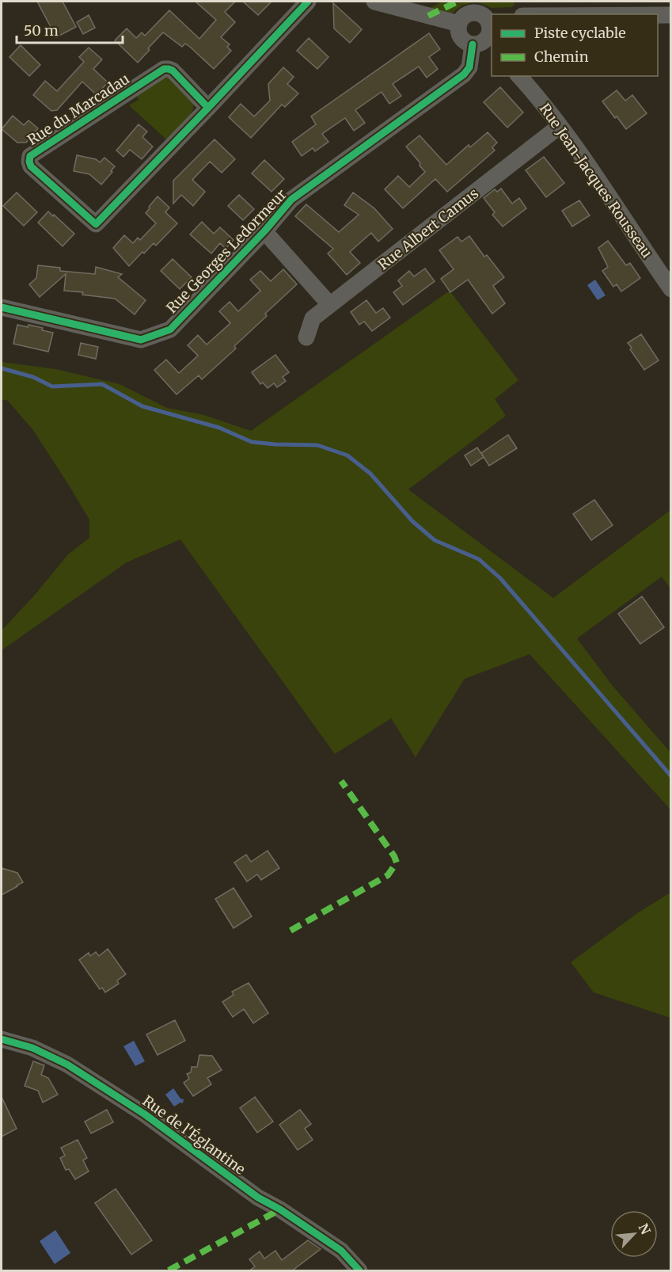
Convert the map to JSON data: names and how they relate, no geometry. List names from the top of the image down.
{
  "streets": {
    "street": [
      "Rue du Marcadau",
      "Rue Jean-Jacques Rousseau",
      "Rue Albert Camus",
      "Rue Georges Ledormeur",
      "Rue de l'Églantine"
    ]
  },
  "crossings": [
    ["Rue Jean-Jacques Rousseau", "Rue Albert Camus"],
    ["Rue Albert Camus", "Rue Georges Ledormeur"]
  ],
  "legend": ["Piste cyclable", "Chemin"],
  "scale_bar": "50 m",
  "north": "top right"
}
